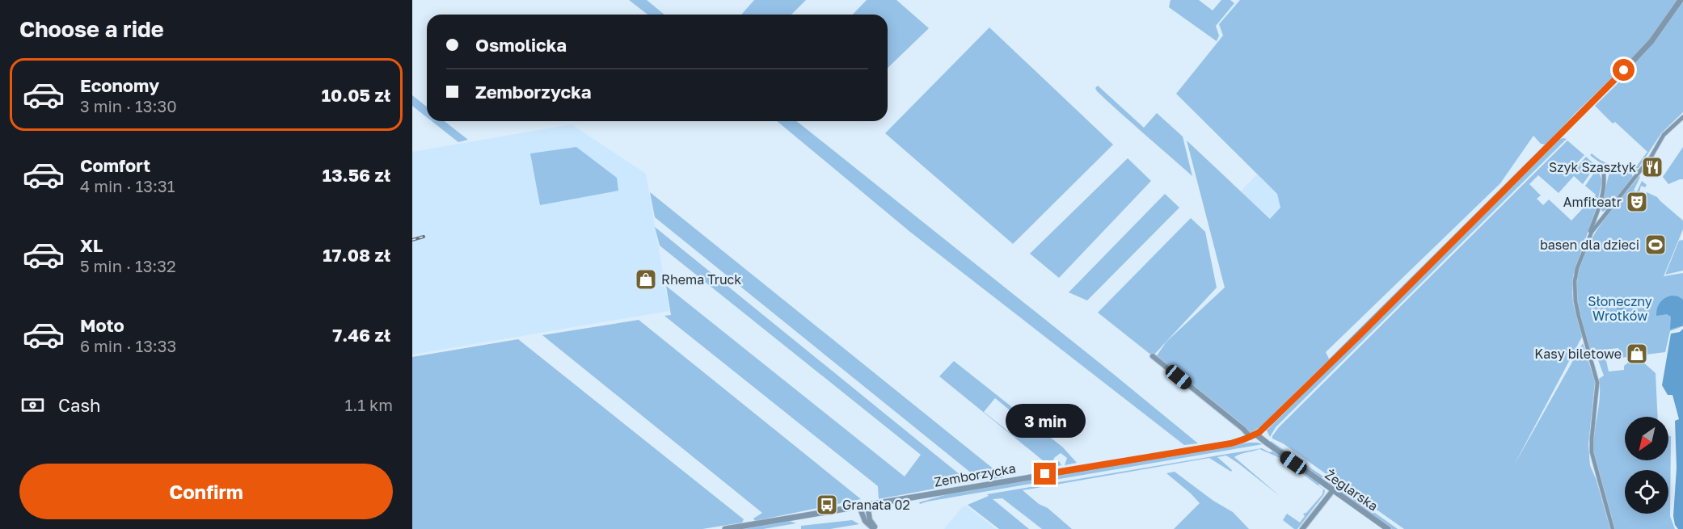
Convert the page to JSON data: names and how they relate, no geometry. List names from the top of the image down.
{
  "streets": {
    "street": ["Zemborzycka", "Żeglarska"]
  },
  "crossings": [
    ["Zemborzycka", "Żeglarska"]
  ],
  "parks": ["Słoneczny Wrotków"],
  "places": {
    "restaurant": ["Szyk Szaszłyk"],
    "theatre": ["Amfiteatr"],
    "sports": ["basen dla dzieci"],
    "shop": ["Rhema Truck", "Kasy biletowe"],
    "bus stop": ["Granata 02"]
  },
  "north": "bottom left",
  "page": {
    "heading": "Choose a ride",
    "banner": ["Osmolicka", "Zemborzycka"],
    "list": [
      {
        "name": "Economy",
        "note": "3 min · 13:30",
        "value": "10.05 zł"
      },
      {
        "name": "Comfort",
        "note": "4 min · 13:31",
        "value": "13.56 zł"
      },
      {
        "name": "XL",
        "note": "5 min · 13:32",
        "value": "17.08 zł"
      },
      {
        "name": "Moto",
        "note": "6 min · 13:33",
        "value": "7.46 zł"
      }
    ],
    "pay": ["Cash", "1.1 km"],
    "bubble": "3 min",
    "buttons": "Confirm"
  }
}
